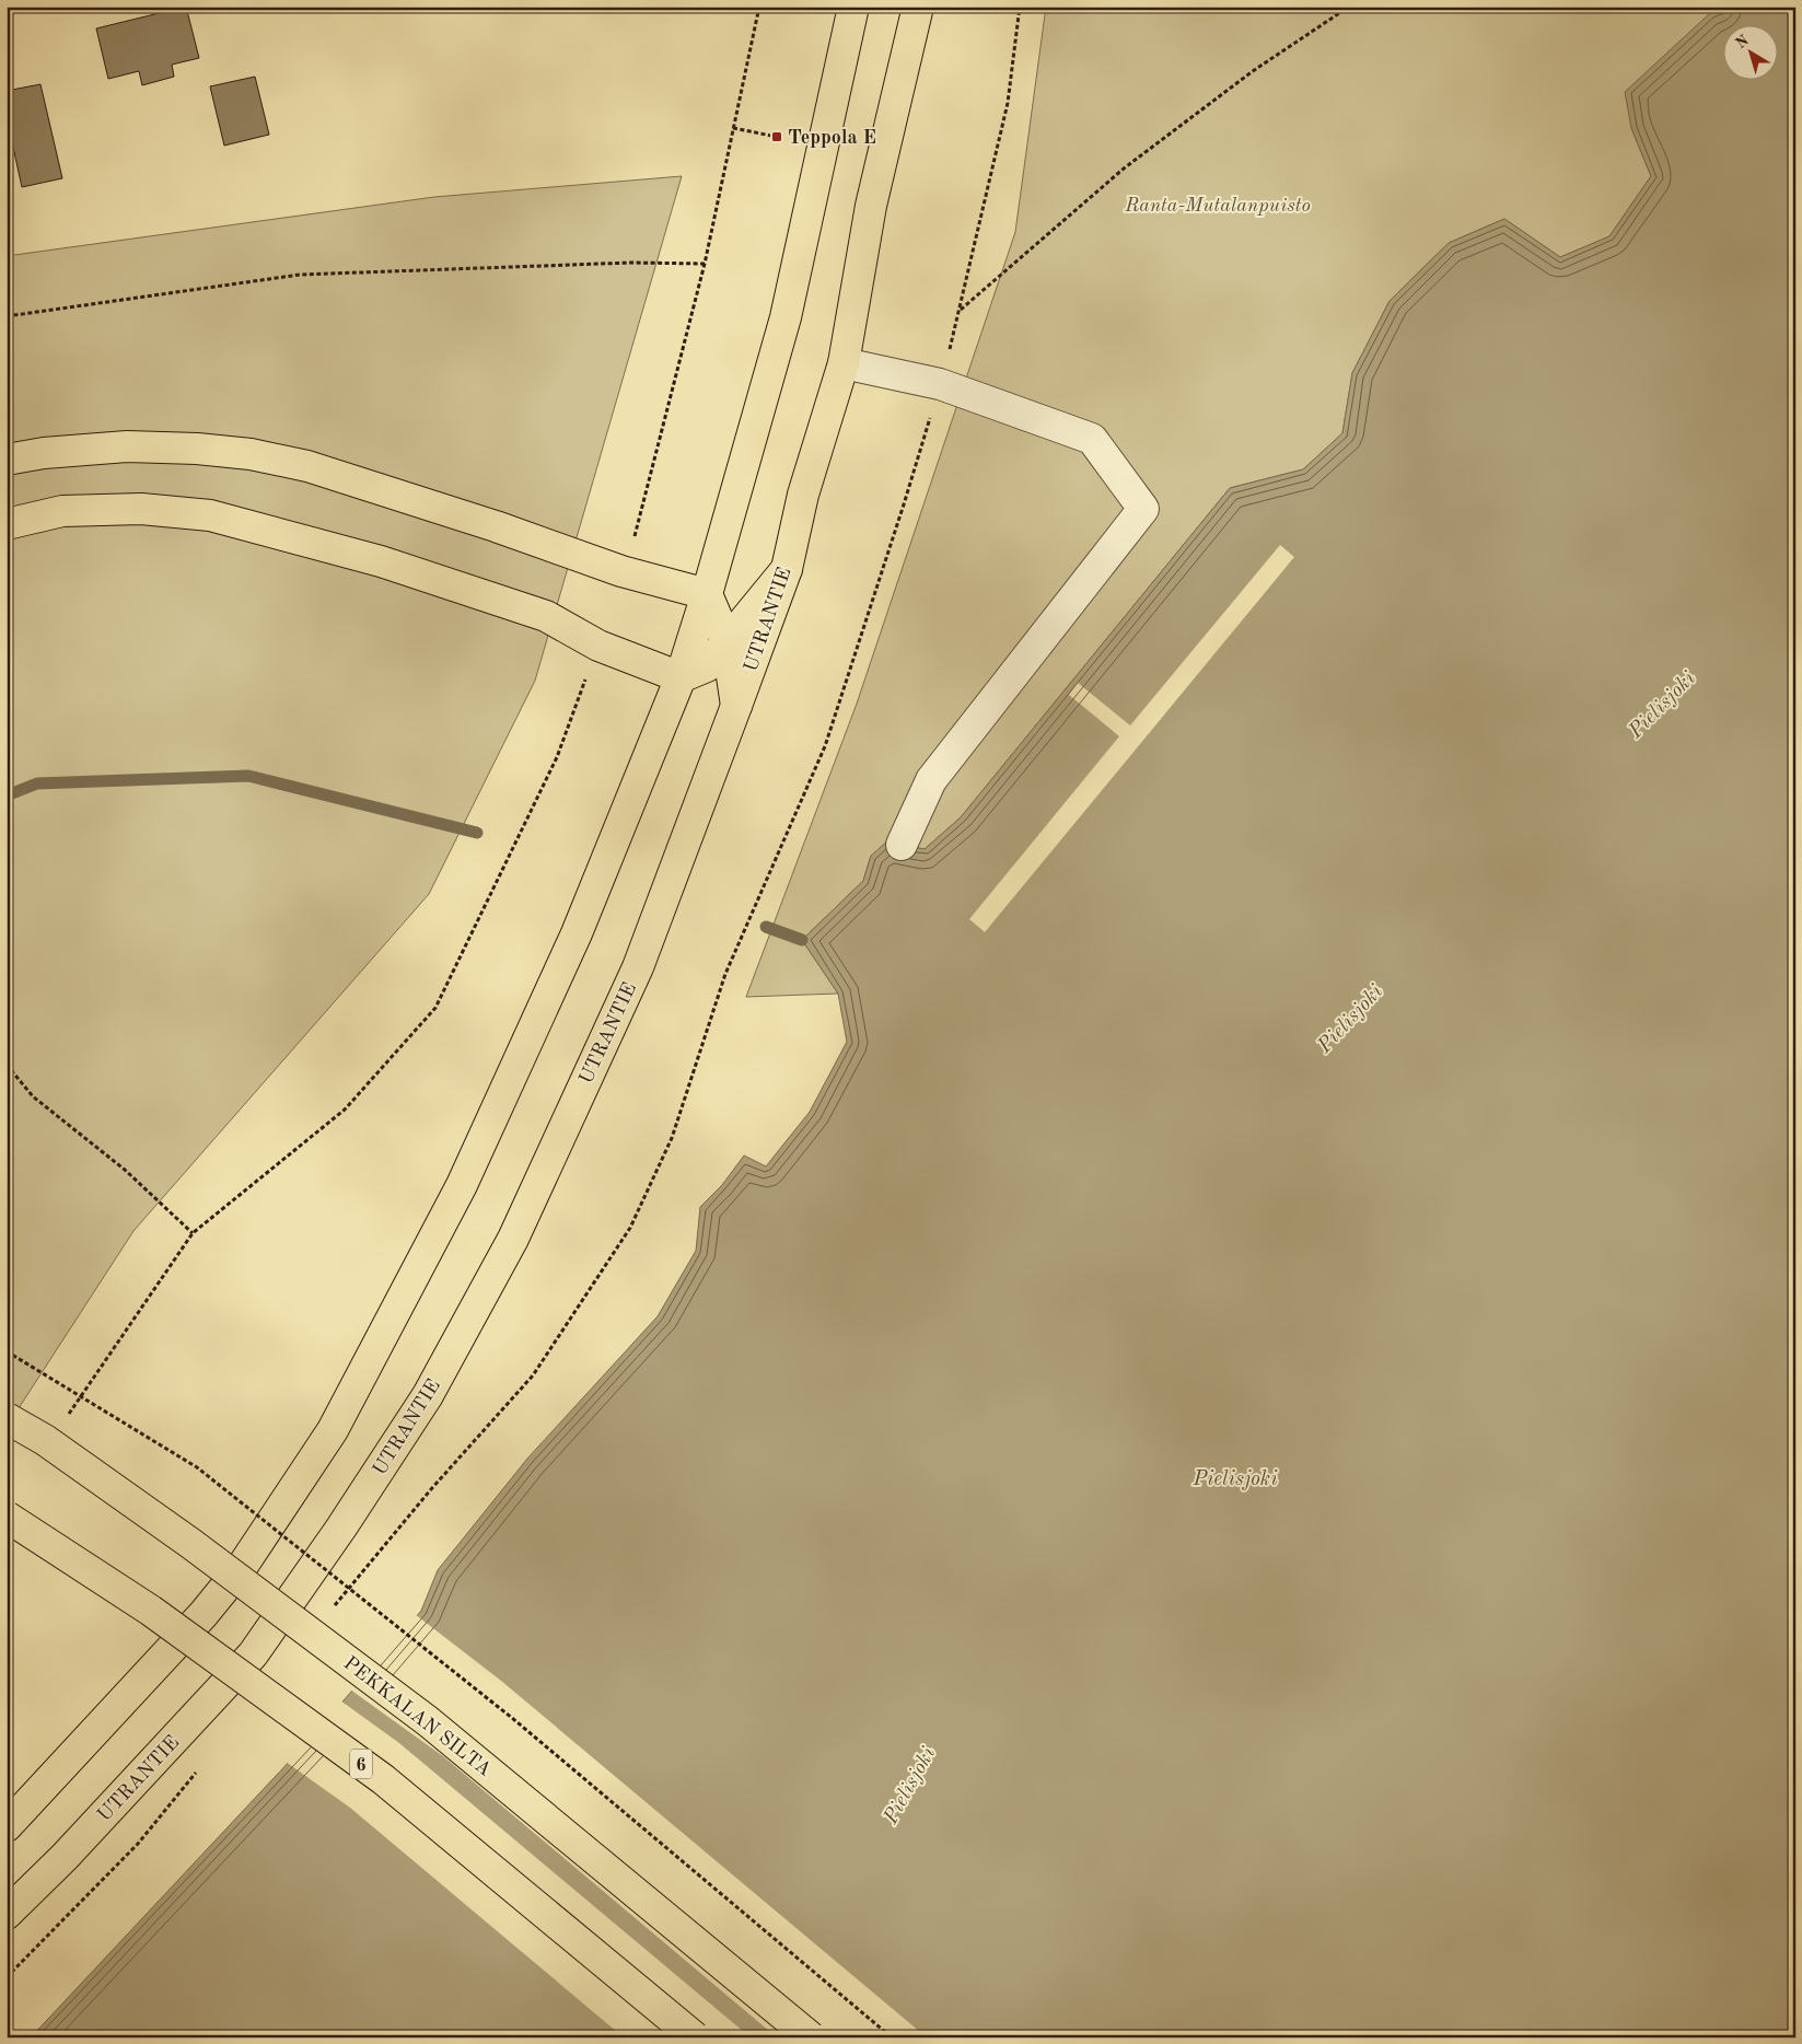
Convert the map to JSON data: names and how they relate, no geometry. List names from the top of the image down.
{
  "streets": {
    "main road": ["UTRANTIE", "PEKKALAN SILTA", "6"]
  },
  "water": ["Pielisjoki"],
  "parks": ["Ranta-Mutalanpuisto"],
  "places": {
    "transit": ["Teppola E"]
  },
  "north": "top left"
}
